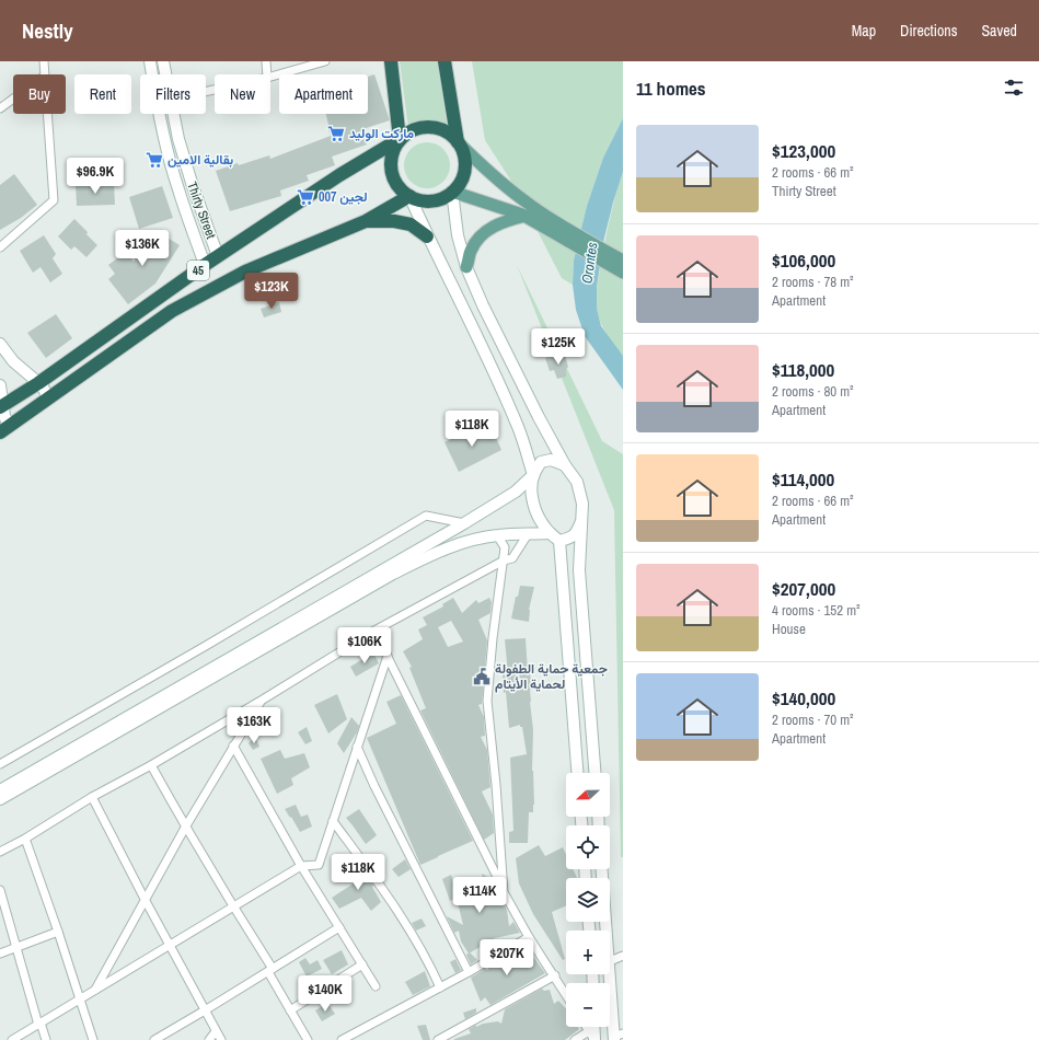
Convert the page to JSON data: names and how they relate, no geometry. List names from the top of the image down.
{
  "streets": {
    "highway": ["45"],
    "main road": ["Thirty Street"]
  },
  "crossings": [
    ["Thirty Street", "45"]
  ],
  "water": ["Orontes"],
  "places": {
    "supermarket": ["ماركت الوليد", "بقالية الامين", "لجين 007"],
    "public building": ["جمعية حماية الطفولة لحماية الأيتام"]
  },
  "north": "left",
  "page": {
    "header": "Nestly",
    "nav": ["Map", "Directions", "Saved"],
    "heading": "11 homes",
    "chip": [
      "Buy",
      "Rent",
      "Filters",
      "New",
      "Apartment"
    ],
    "list": [
      {
        "name": "$123,000",
        "note": "2 rooms · 66 m² · Thirty Street"
      },
      {
        "name": "$106,000",
        "note": "2 rooms · 78 m² · Apartment"
      },
      {
        "name": "$118,000",
        "note": "2 rooms · 80 m² · Apartment"
      },
      {
        "name": "$114,000",
        "note": "2 rooms · 66 m² · Apartment"
      },
      {
        "name": "$207,000",
        "note": "4 rooms · 152 m² · House"
      },
      {
        "name": "$140,000",
        "note": "2 rooms · 70 m² · Apartment"
      }
    ],
    "price": [
      "$96.9K",
      "$136K",
      "$123K",
      "$125K",
      "$118K",
      "$106K",
      "$163K",
      "$118K",
      "$114K",
      "$207K",
      "$140K"
    ],
    "map_buttons": ["+", "−"]
  }
}
